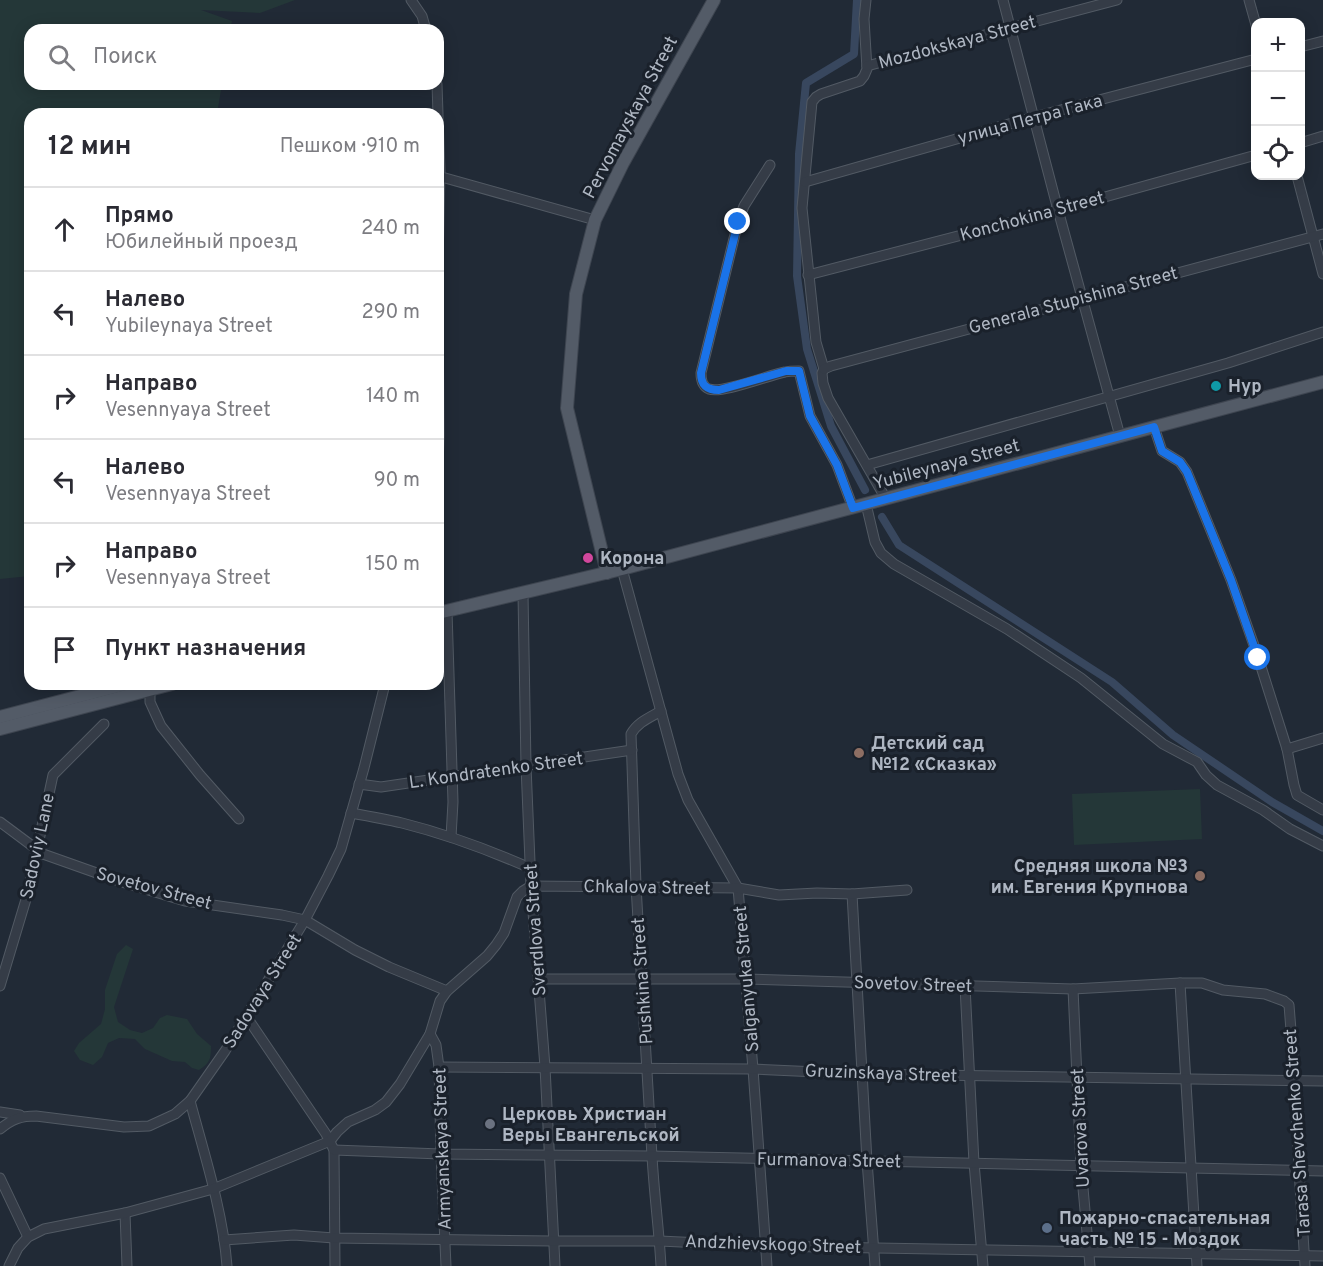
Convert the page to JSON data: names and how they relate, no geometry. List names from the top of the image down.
{
  "streets": {
    "main road": ["Pervomayskaya Street", "Yubileynaya Street"],
    "street": [
      "Mozdokskaya Street",
      "улица Петра Гака",
      "Konchokina Street",
      "Generala Stupishina Street",
      "L. Kondratenko Street",
      "Sadoviy Lane",
      "Chkalova Street",
      "Sovetov Street",
      "Sverdlova Street",
      "Salganyuka Street",
      "Pushkina Street",
      "Sadovaya Street",
      "Gruzinskaya Street",
      "Uvarova Street",
      "Tarasa Shevchenko Street",
      "Armyanskaya Street",
      "Furmanova Street",
      "Andzhievskogo Street"
    ]
  },
  "crossings": [
    ["Pervomayskaya Street", "Yubileynaya Street"],
    ["Yubileynaya Street", "Sverdlova Street"],
    ["Yubileynaya Street", "Salganyuka Street"],
    ["L. Kondratenko Street", "Sverdlova Street"],
    ["L. Kondratenko Street", "Pushkina Street"],
    ["L. Kondratenko Street", "Sadovaya Street"],
    ["Sadoviy Lane", "Sovetov Street"],
    ["Chkalova Street", "Sverdlova Street"],
    ["Chkalova Street", "Salganyuka Street"],
    ["Chkalova Street", "Pushkina Street"],
    ["Sovetov Street", "Sverdlova Street"],
    ["Sovetov Street", "Salganyuka Street"],
    ["Sovetov Street", "Pushkina Street"],
    ["Sovetov Street", "Sadovaya Street"],
    ["Sovetov Street", "Uvarova Street"],
    ["Sovetov Street", "Tarasa Shevchenko Street"],
    ["Sverdlova Street", "Gruzinskaya Street"],
    ["Sverdlova Street", "Furmanova Street"],
    ["Sverdlova Street", "Andzhievskogo Street"],
    ["Salganyuka Street", "Pushkina Street"],
    ["Salganyuka Street", "Gruzinskaya Street"],
    ["Salganyuka Street", "Furmanova Street"],
    ["Salganyuka Street", "Andzhievskogo Street"],
    ["Pushkina Street", "Gruzinskaya Street"],
    ["Pushkina Street", "Furmanova Street"],
    ["Pushkina Street", "Andzhievskogo Street"],
    ["Gruzinskaya Street", "Uvarova Street"],
    ["Gruzinskaya Street", "Tarasa Shevchenko Street"],
    ["Gruzinskaya Street", "Armyanskaya Street"],
    ["Uvarova Street", "Furmanova Street"],
    ["Uvarova Street", "Andzhievskogo Street"],
    ["Tarasa Shevchenko Street", "Furmanova Street"],
    ["Tarasa Shevchenko Street", "Andzhievskogo Street"],
    ["Armyanskaya Street", "Furmanova Street"],
    ["Armyanskaya Street", "Andzhievskogo Street"]
  ],
  "places": [
    "Нур",
    "Корона",
    "Детский сад №12 «Сказка»",
    "Средняя школа №3 им. Евгения Крупнова",
    "Церковь Христиан Веры Евангельской",
    "Пожарно-спасательная часть № 15 - Моздок"
  ],
  "page": {
    "map_buttons": ["+", "−"],
    "search": "Поиск",
    "heading": ["12 мин", "Пешком · 910 m"],
    "list": [
      ["Прямо", "Юбилейный проезд", "240 m"],
      ["Налево", "Yubileynaya Street", "290 m"],
      ["Направо", "Vesennyaya Street", "140 m"],
      ["Налево", "Vesennyaya Street", "90 m"],
      ["Направо", "Vesennyaya Street", "150 m"],
      "Пункт назначения"
    ]
  }
}
